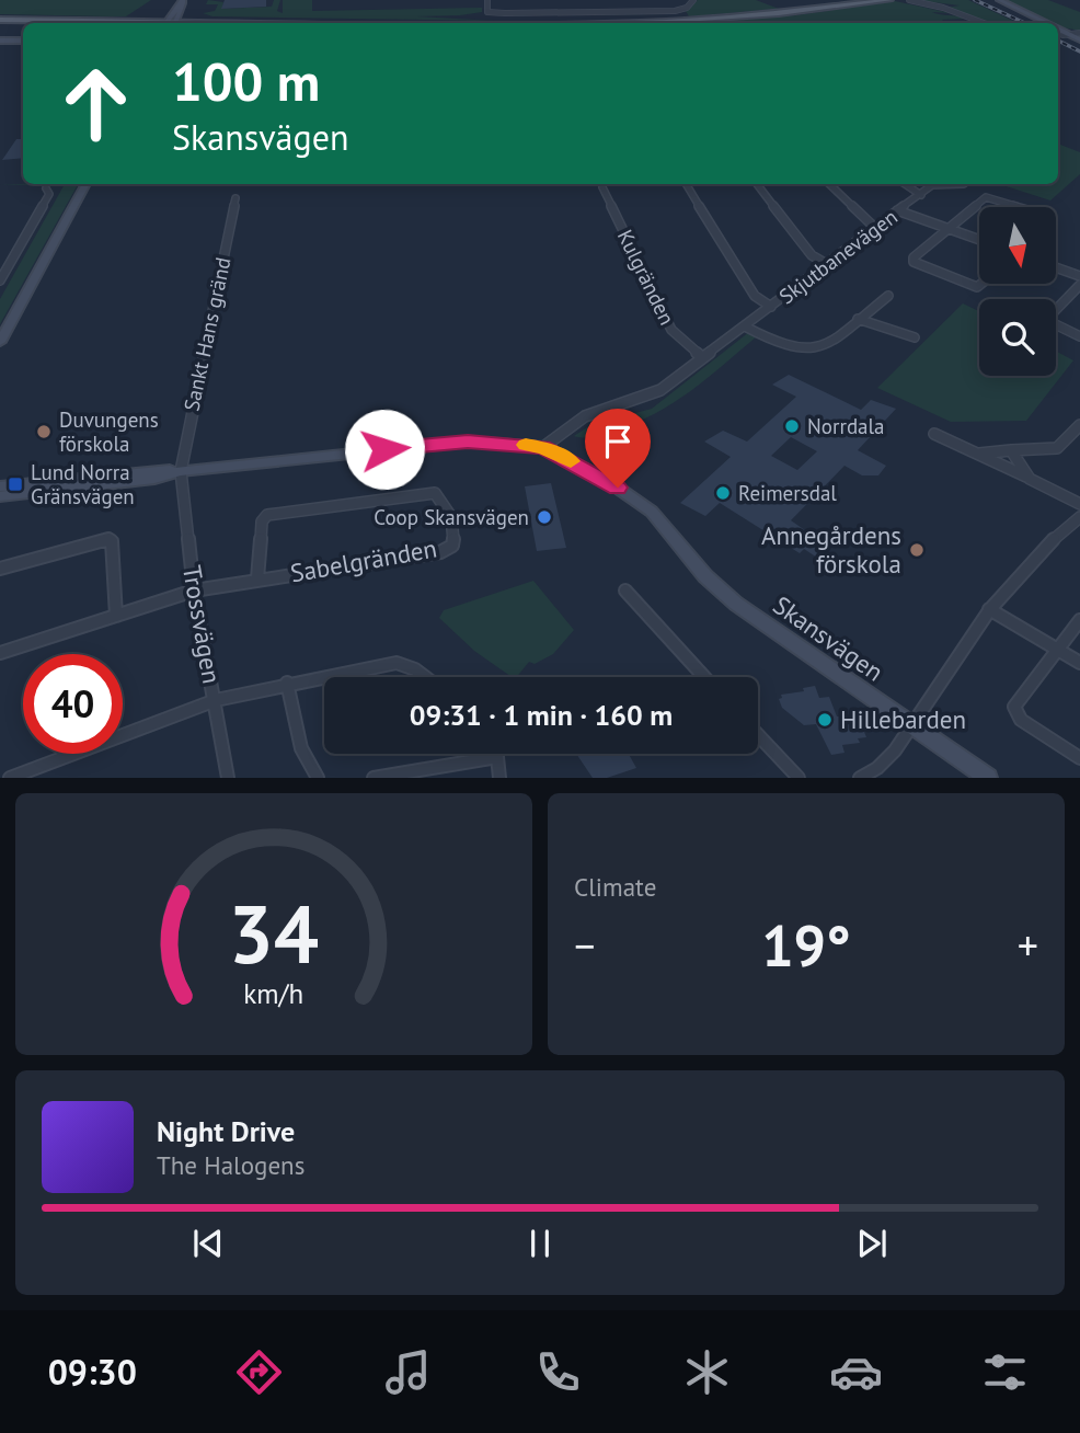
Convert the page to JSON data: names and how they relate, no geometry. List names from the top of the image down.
{
  "streets": {
    "main road": ["Skansvägen"],
    "street": [
      "Skjutbanevägen",
      "Kulgränden",
      "Sankt Hans gränd",
      "Sabelgränden",
      "Trossvägen"
    ]
  },
  "crossings": [
    ["Skjutbanevägen", "Kulgränden"],
    ["Skjutbanevägen", "Skansvägen"],
    ["Sankt Hans gränd", "Trossvägen"],
    ["Sabelgränden", "Trossvägen"]
  ],
  "places": {
    "other": [
      "Norrdala",
      "Duvungens förskola",
      "Reimersdal",
      "Coop Skansvägen",
      "Annegårdens förskola",
      "Hillebarden"
    ],
    "transit": ["Lund Norra Gränsvägen"]
  },
  "north": "bottom",
  "page": {
    "turn": ["100 m", "Skansvägen"],
    "limit": "40",
    "trip": "09:31 · 1 min · 160 m",
    "tile": "Climate",
    "heat": ["−", "19°", "+"],
    "song": ["Night Drive", "The Halogens"],
    "tabs": "09:30",
    "gauge": ["34", "km/h"]
  }
}
